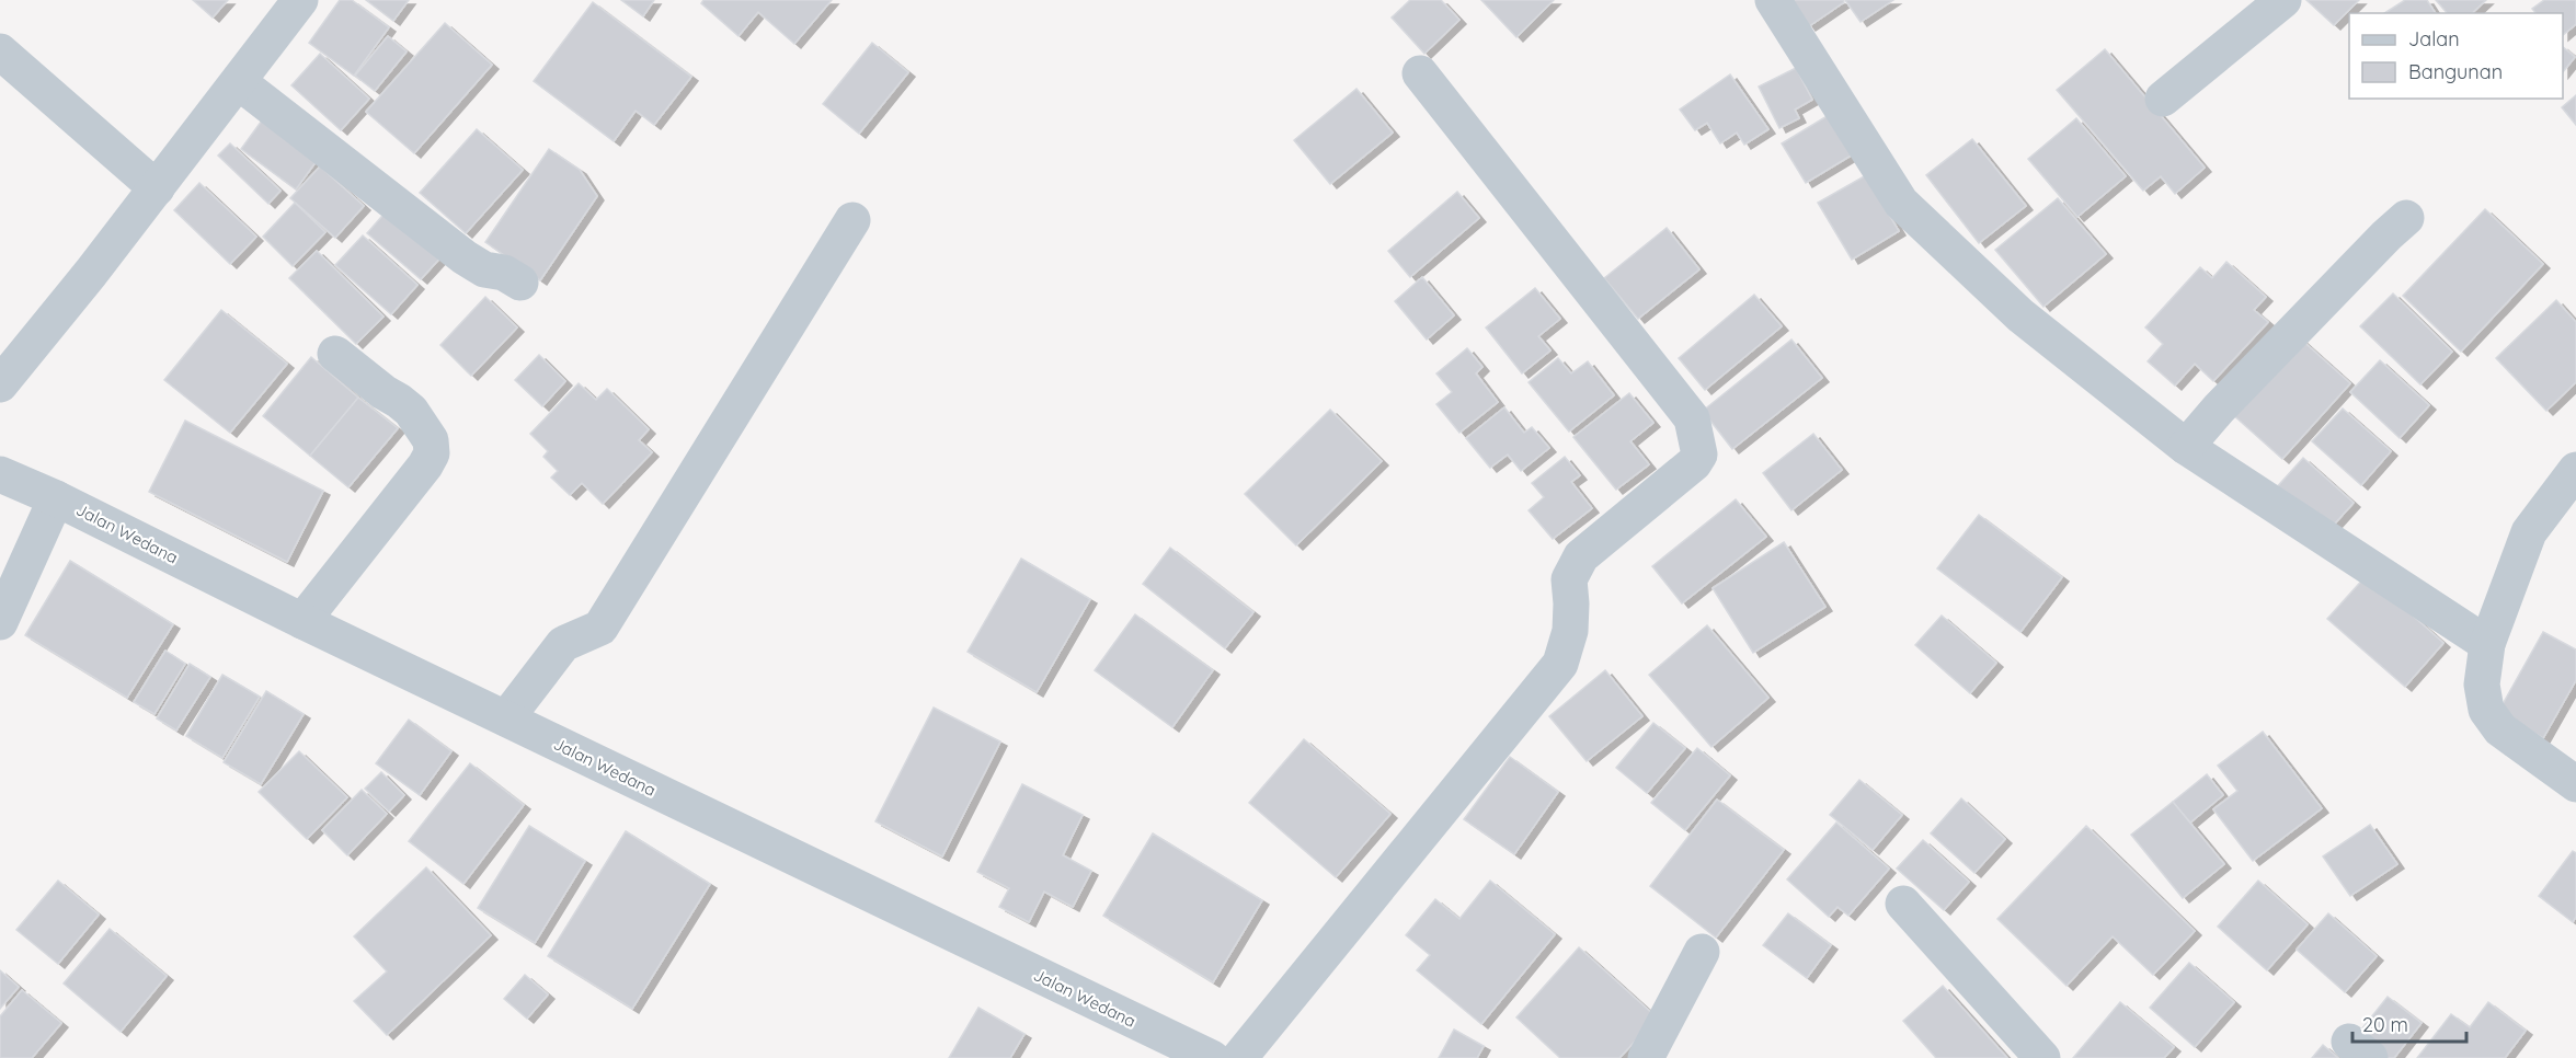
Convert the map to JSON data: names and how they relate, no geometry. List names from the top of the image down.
{
  "streets": {
    "street": ["Jalan Wedana"]
  },
  "legend": ["Jalan", "Bangunan"],
  "scale_bar": "20 m"
}
